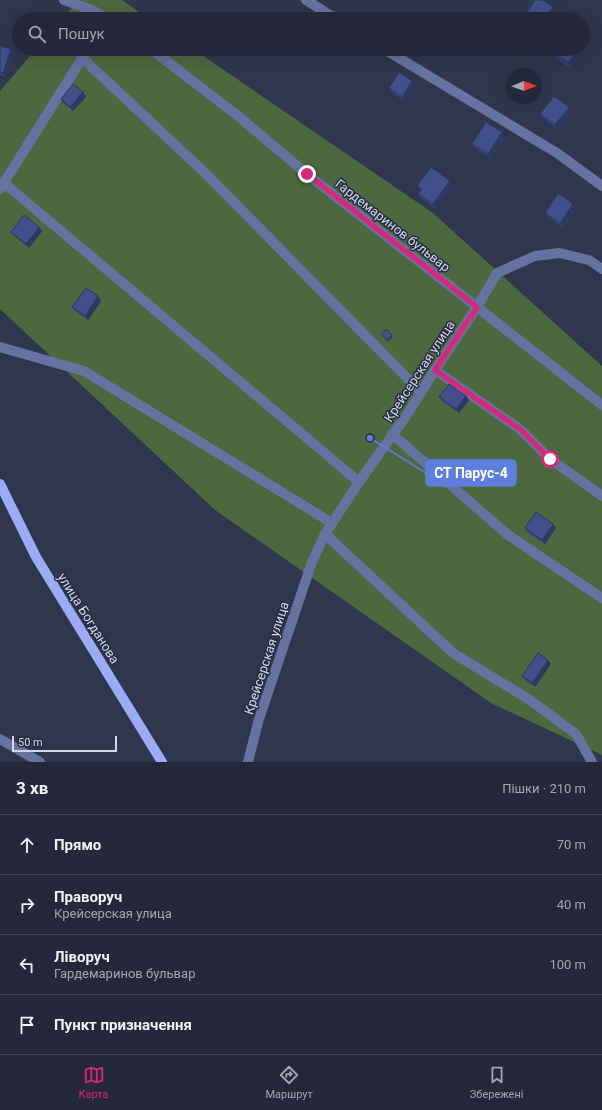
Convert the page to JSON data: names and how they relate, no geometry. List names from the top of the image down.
{
  "streets": {
    "main road": ["улица Богданова"],
    "street": ["Гардемаринов бульвар", "Крейсерская улица"]
  },
  "crossings": [
    ["Гардемаринов бульвар", "Крейсерская улица"]
  ],
  "places": ["СТ Парус-4"],
  "scale_bar": "50 m",
  "north": "right",
  "page": {
    "search": "Пошук",
    "scale": "50 m",
    "heading": ["3 хв", "Пішки · 210 m"],
    "list": [
      ["Прямо", "70 m"],
      ["Праворуч", "Крейсерская улица", "40 m"],
      ["Ліворуч", "Гардемаринов бульвар", "100 m"],
      "Пункт призначення"
    ],
    "nav": ["Карта", "Маршрут", "Збережені"]
  }
}
